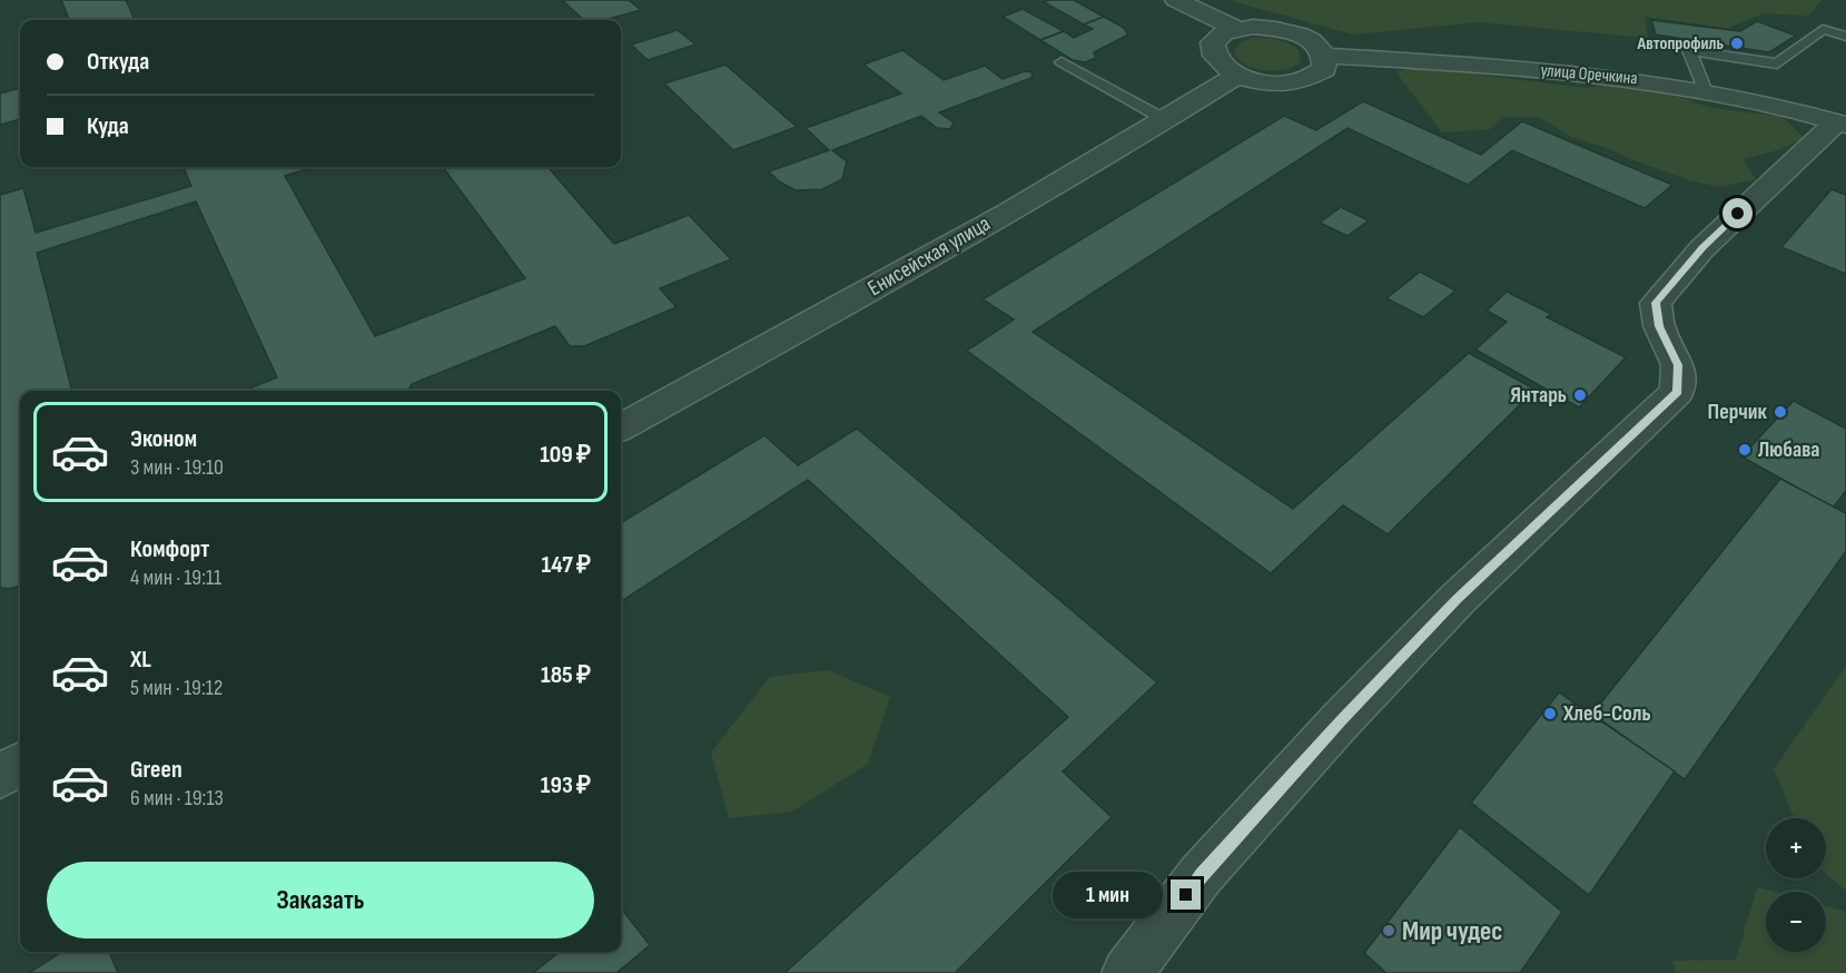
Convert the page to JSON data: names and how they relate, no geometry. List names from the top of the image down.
{
  "streets": {
    "street": ["улица Оречкина", "Енисейская улица"]
  },
  "places": [
    "Автопрофиль",
    "Янтарь",
    "Перчик",
    "Любава",
    "Хлеб-Соль",
    "Мир чудес"
  ],
  "page": {
    "banner": ["Откуда", "Куда"],
    "list": [
      {
        "name": "Эконом",
        "note": "3 мин · 19:10",
        "value": "109 ₽"
      },
      {
        "name": "Комфорт",
        "note": "4 мин · 19:11",
        "value": "147 ₽"
      },
      {
        "name": "XL",
        "note": "5 мин · 19:12",
        "value": "185 ₽"
      },
      {
        "name": "Green",
        "note": "6 мин · 19:13",
        "value": "193 ₽"
      }
    ],
    "map_buttons": ["+", "−"],
    "buttons": "Заказать",
    "bubble": "1 мин"
  }
}
